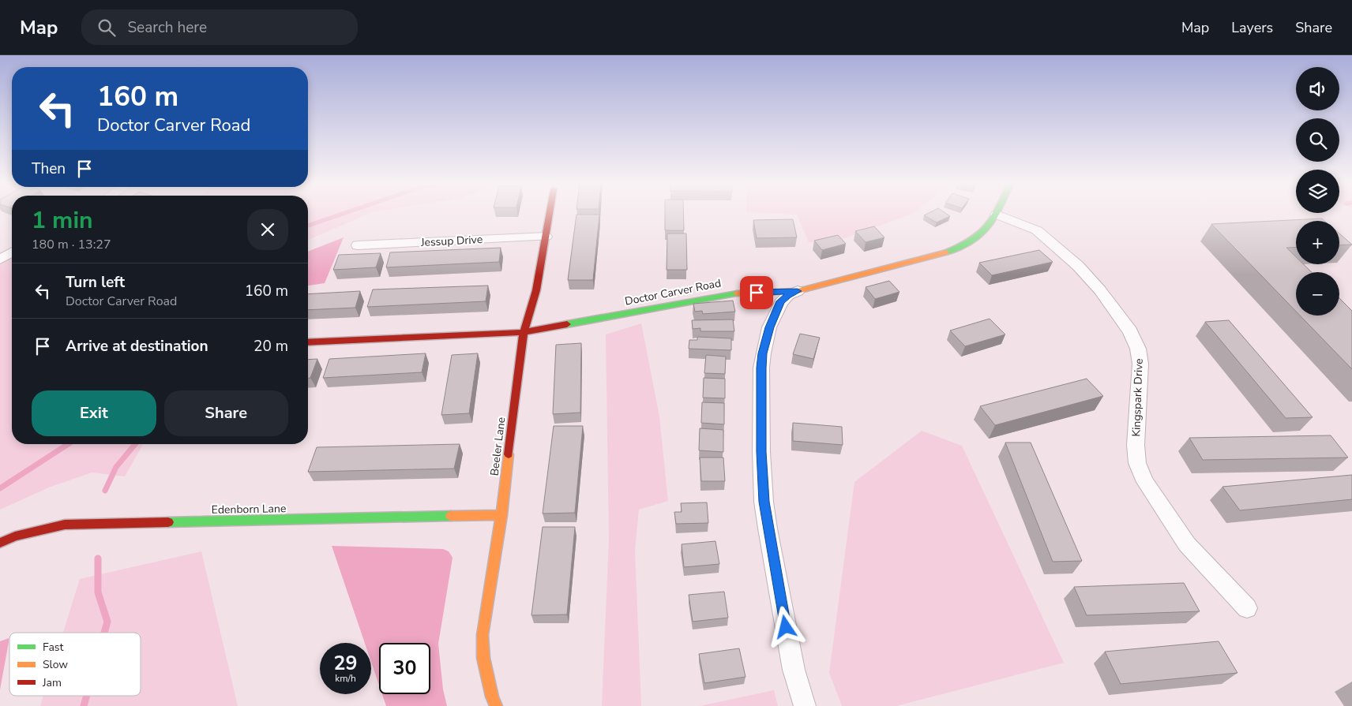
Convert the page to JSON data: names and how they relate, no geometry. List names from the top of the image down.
{
  "streets": {
    "street": [
      "Jessup Drive",
      "Doctor Carver Road",
      "Kingspark Drive",
      "Beeler Lane",
      "Edenborn Lane"
    ]
  },
  "crossings": [
    ["Jessup Drive", "Beeler Lane"],
    ["Doctor Carver Road", "Kingspark Drive"],
    ["Doctor Carver Road", "Beeler Lane"],
    ["Beeler Lane", "Edenborn Lane"]
  ],
  "legend": ["Fast", "Slow", "Jam"],
  "page": {
    "header": "Map",
    "search": "Search here",
    "nav": ["Map", "Layers", "Share"],
    "map_buttons": ["+", "−"],
    "turn": ["160 m", "Doctor Carver Road"],
    "then": "Then",
    "heading": ["1 min", "180 m · 13:27"],
    "list": [
      {
        "name": "Turn left",
        "note": "Doctor Carver Road",
        "value": "160 m"
      },
      {
        "name": "Arrive at destination",
        "value": "20 m"
      }
    ],
    "buttons": ["Exit", "Share"],
    "speed": "29 km/h",
    "limit": "30"
  }
}
